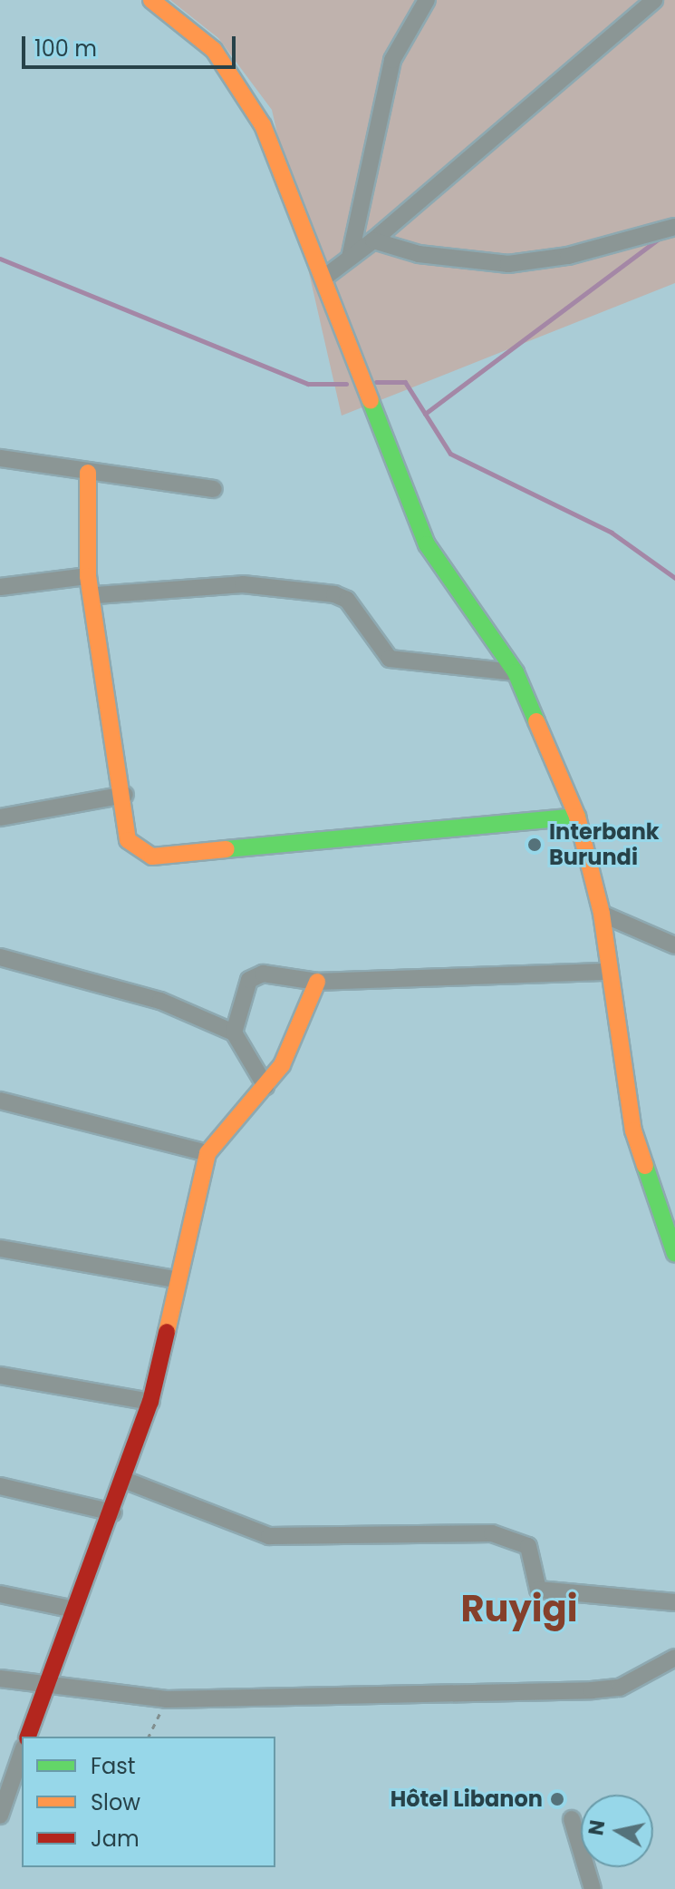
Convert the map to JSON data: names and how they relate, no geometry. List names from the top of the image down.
{
  "districts": ["Ruyigi"],
  "places": ["Interbank Burundi", "Hôtel Libanon"],
  "legend": ["Fast", "Slow", "Jam"],
  "scale_bar": "100 m",
  "north": "left"
}
